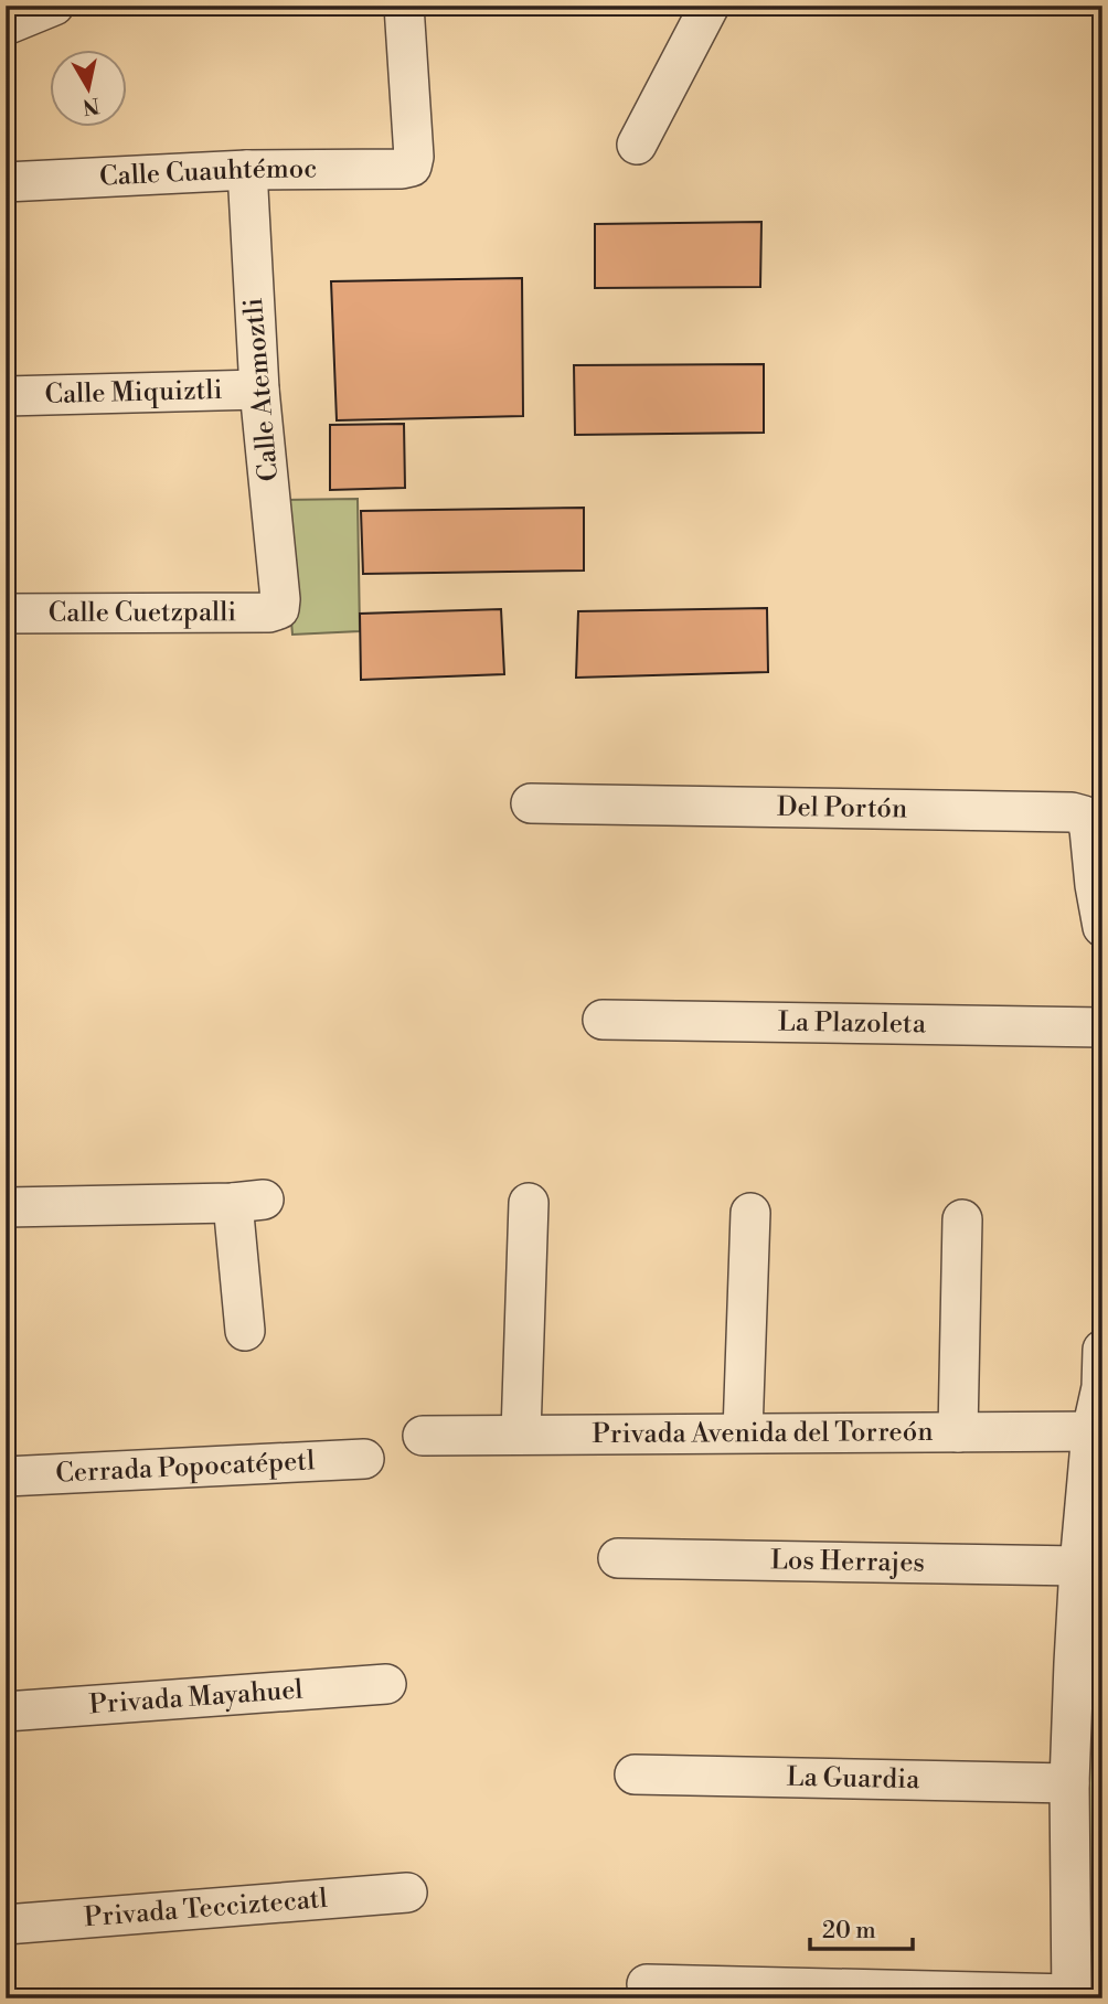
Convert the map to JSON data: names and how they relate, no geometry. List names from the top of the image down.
{
  "streets": {
    "street": [
      "Calle Cuauhtémoc",
      "Calle Atemoztli",
      "Calle Miquiztli",
      "Calle Cuetzpalli",
      "Del Portón",
      "La Plazoleta",
      "Privada Avenida del Torreón",
      "Cerrada Popocatépetl",
      "Los Herrajes",
      "Privada Mayahuel",
      "La Guardia",
      "Privada Tecciztecatl"
    ]
  },
  "crossings": [
    ["Calle Cuauhtémoc", "Calle Atemoztli"],
    ["Calle Atemoztli", "Calle Miquiztli"],
    ["Calle Atemoztli", "Calle Cuetzpalli"]
  ],
  "scale_bar": "20 m",
  "north": "bottom"
}
